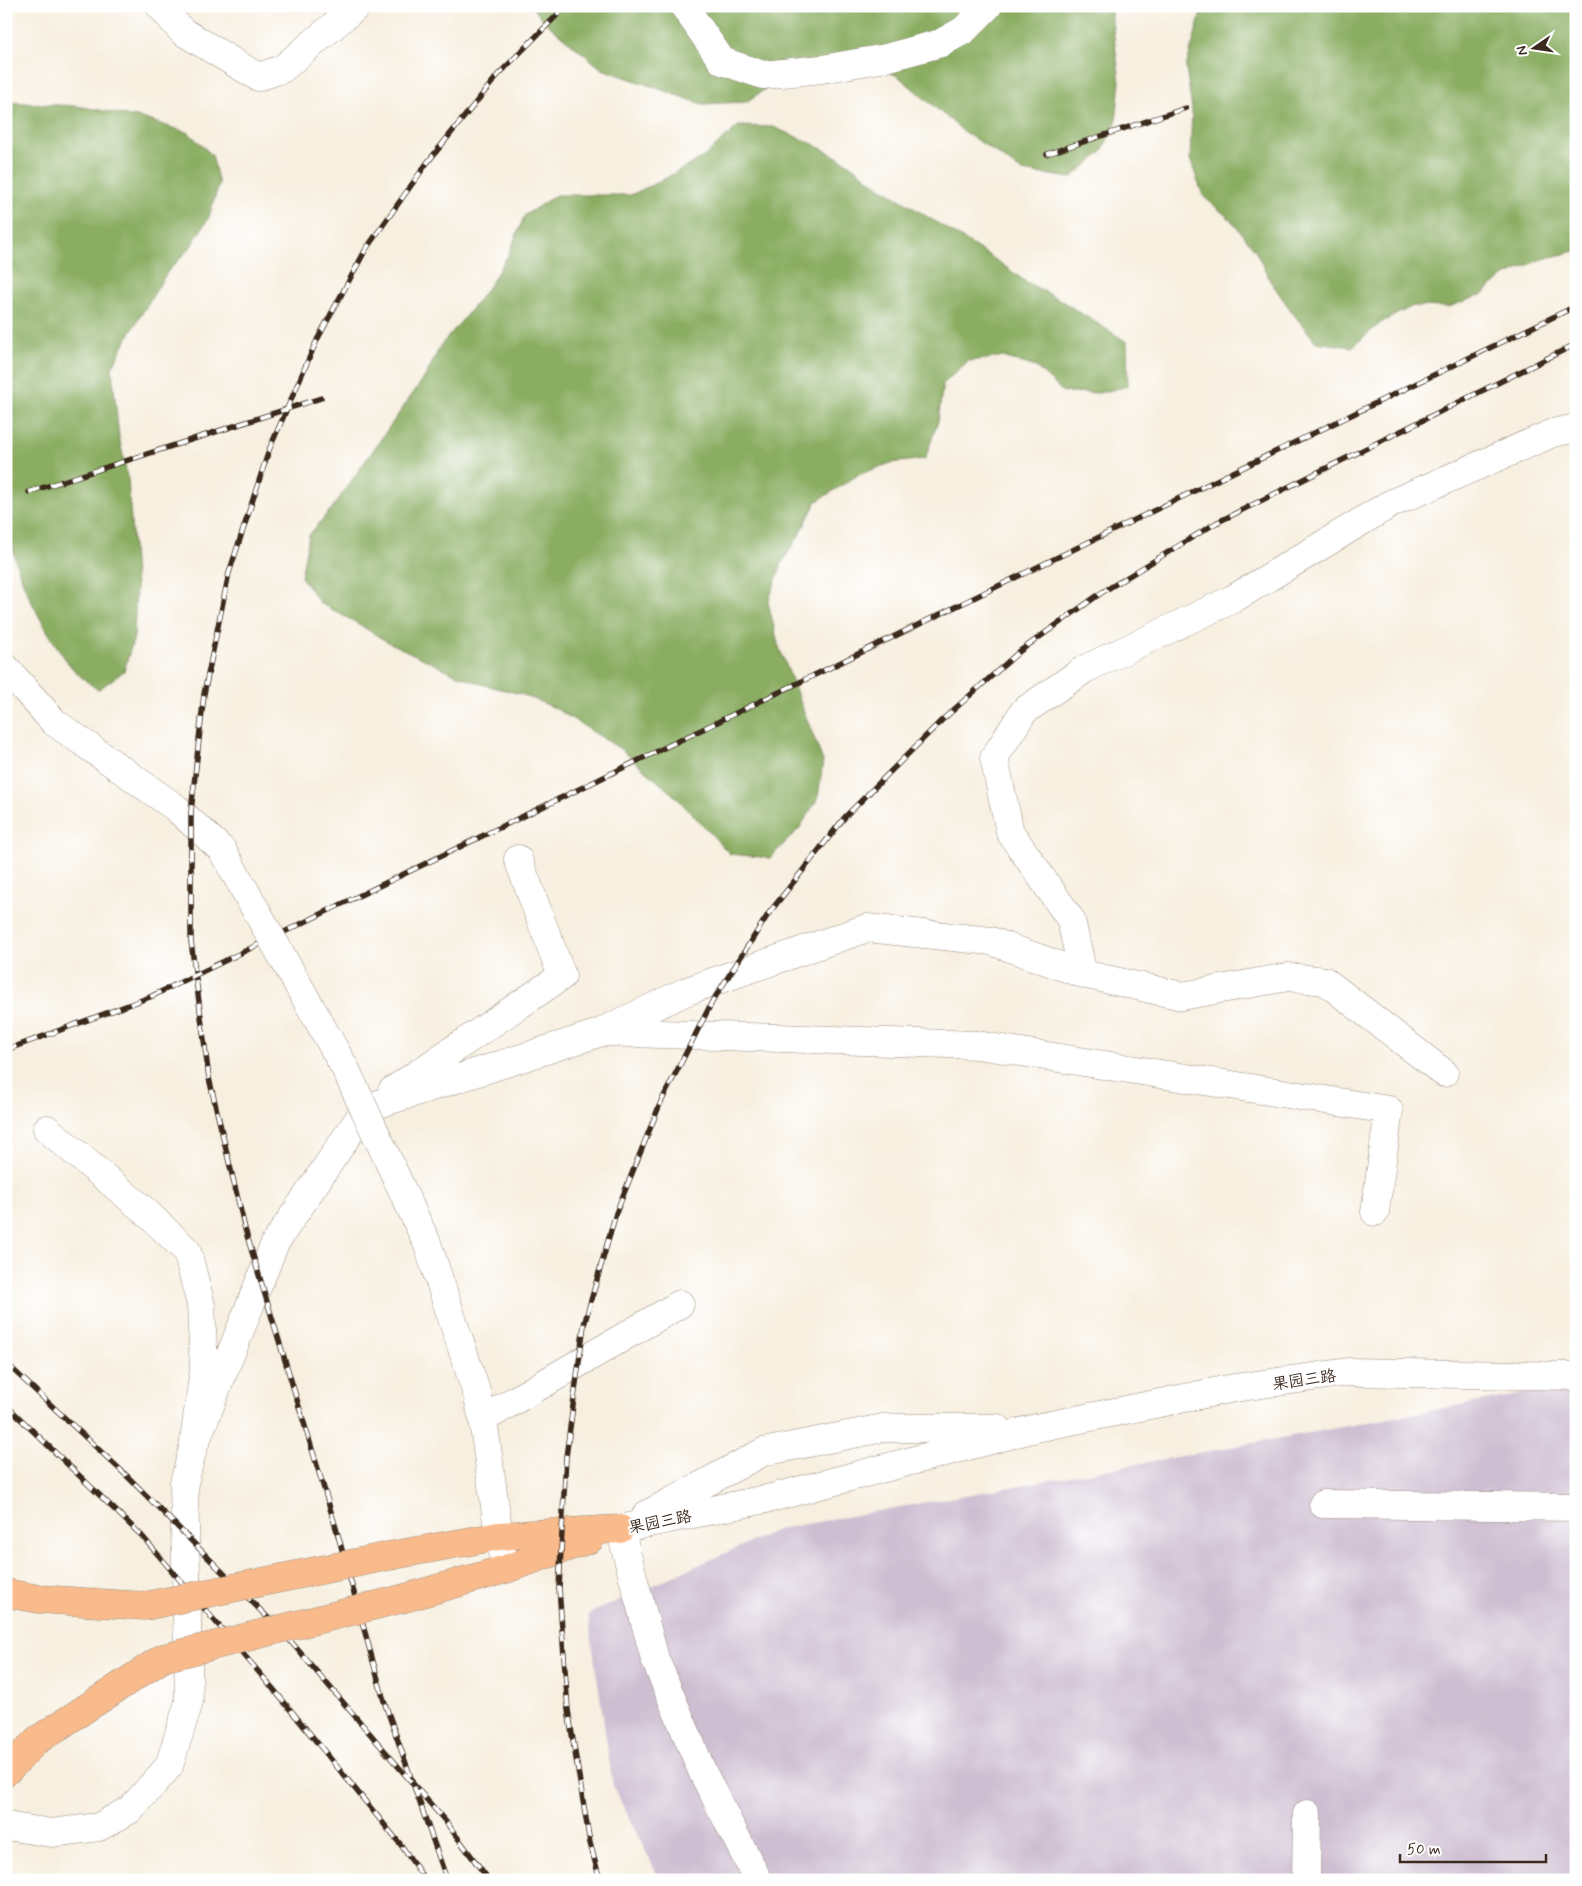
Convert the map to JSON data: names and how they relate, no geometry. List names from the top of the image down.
{
  "streets": {
    "street": ["果园三路"]
  },
  "scale_bar": "50 m",
  "north": "left"
}
